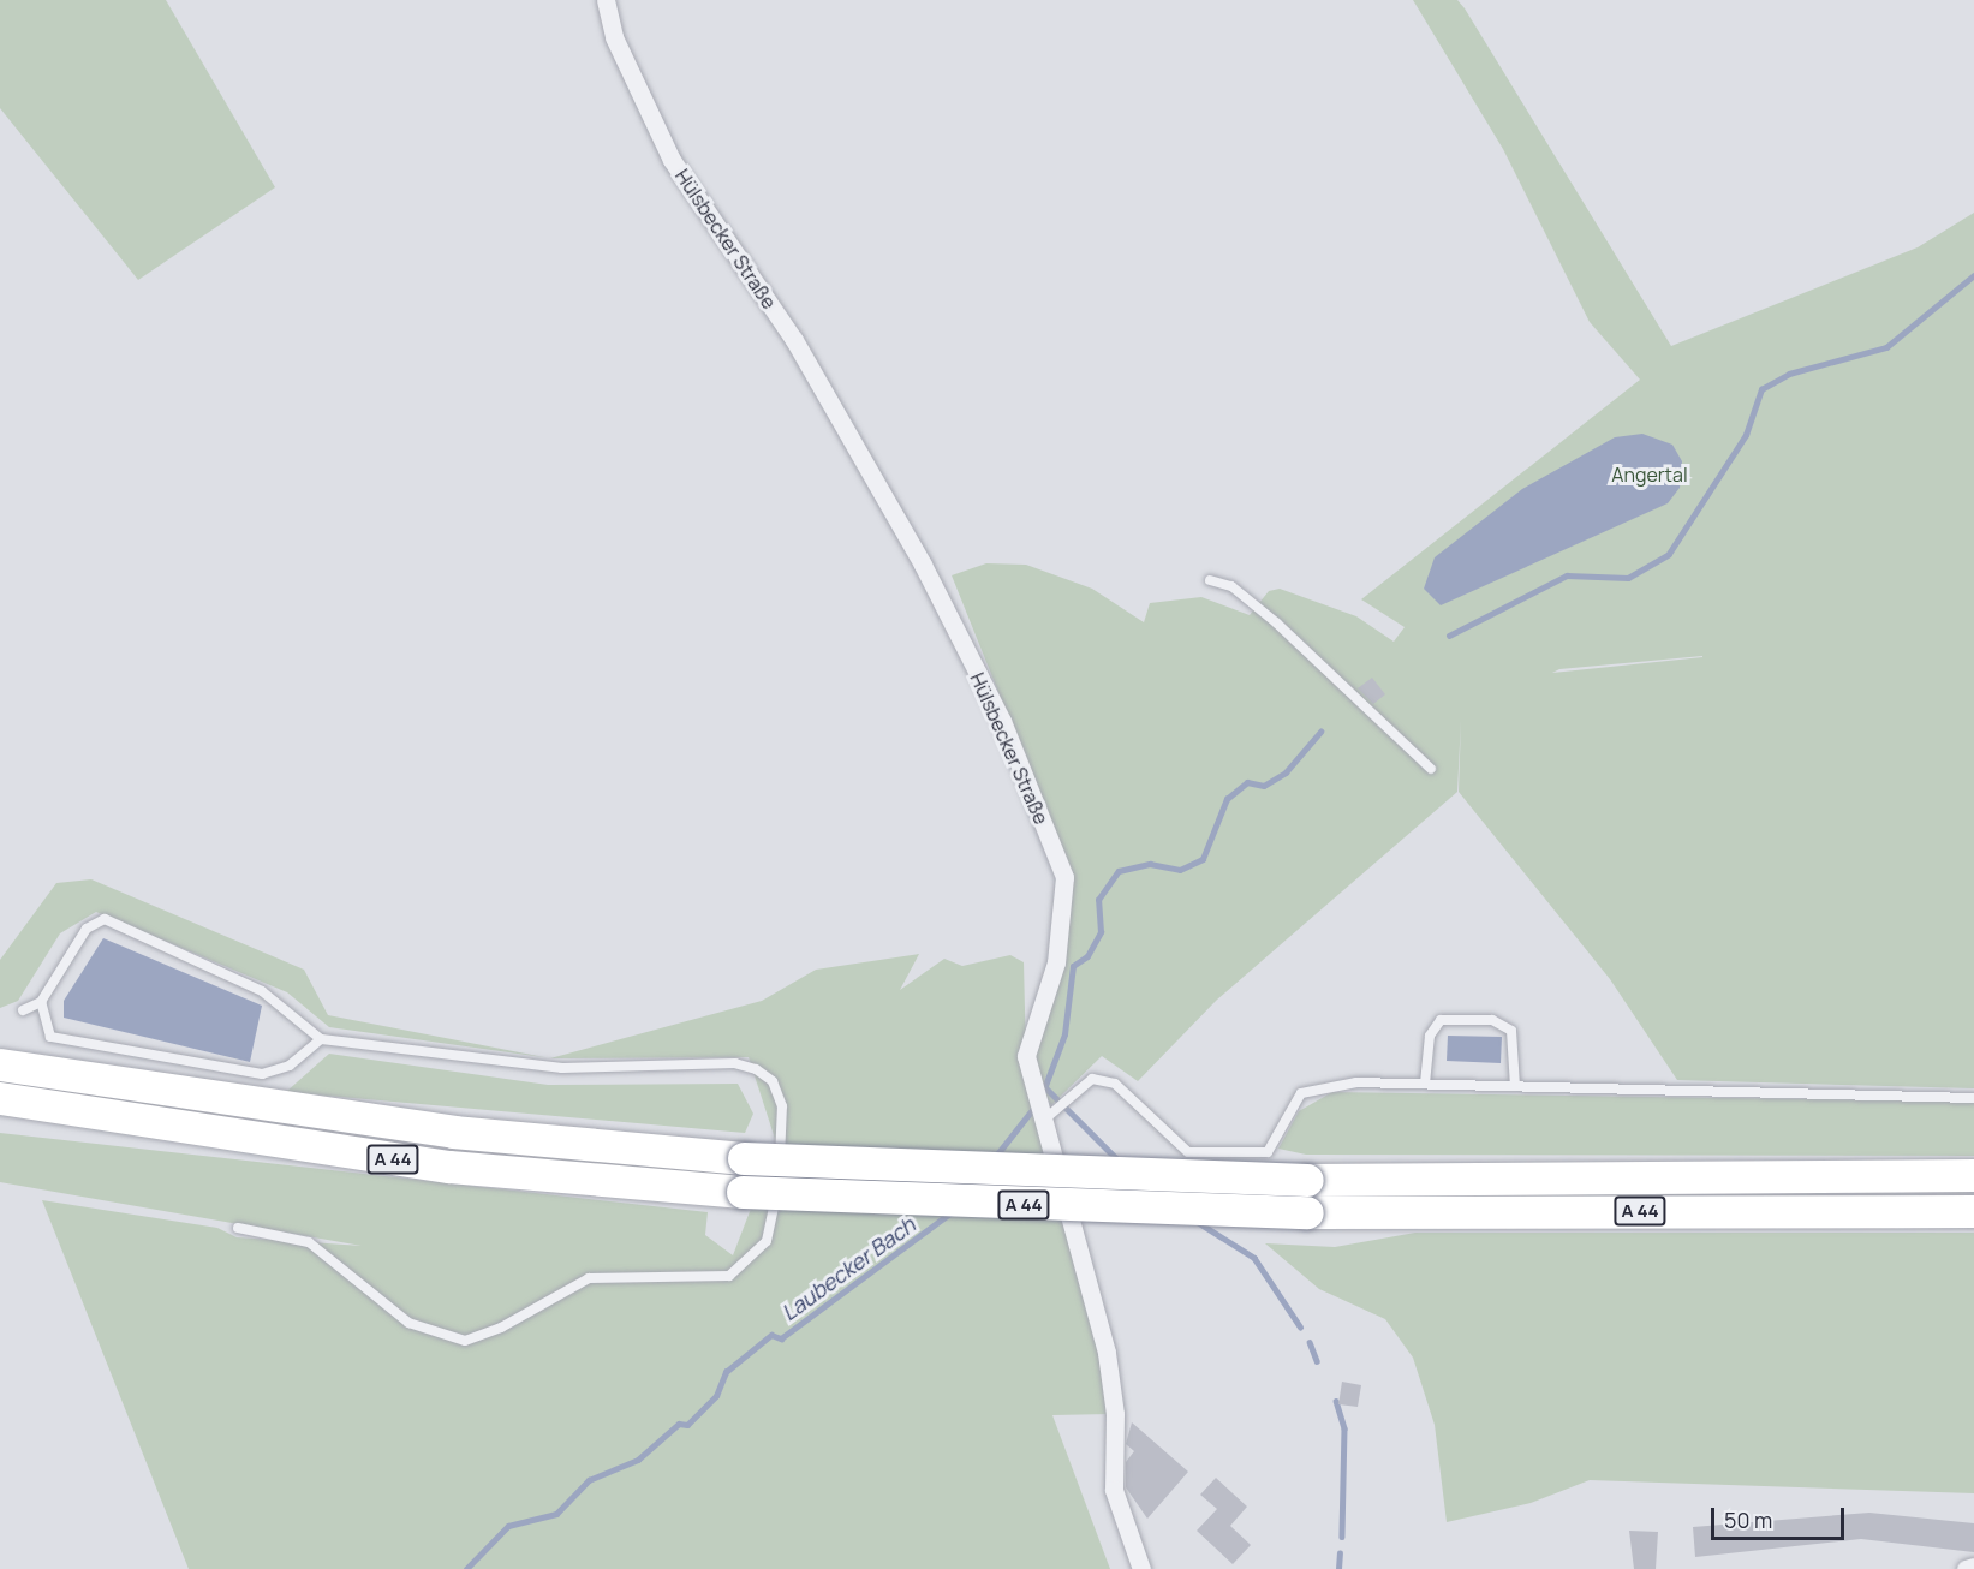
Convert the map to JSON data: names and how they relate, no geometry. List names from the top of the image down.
{
  "streets": {
    "highway": ["A 44"],
    "street": ["Hülsbecker Straße"]
  },
  "water": ["Laubecker Bach"],
  "parks": ["Angertal"],
  "scale_bar": "50 m"
}
